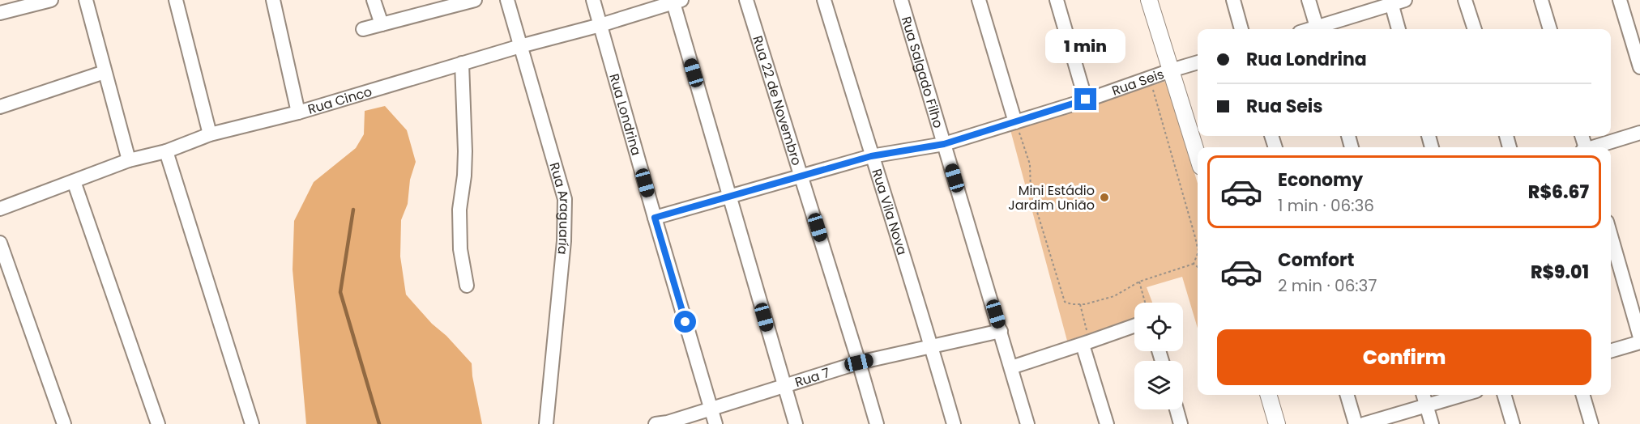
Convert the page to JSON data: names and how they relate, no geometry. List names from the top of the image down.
{
  "streets": {
    "street": [
      "Rua Salgado Filho",
      "Rua Seis",
      "Rua Cinco",
      "Rua 22 de Novembro",
      "Rua Londrina",
      "Rua Araguaría",
      "Rua Vila Nova",
      "Rua 7"
    ]
  },
  "crossings": [
    ["Rua Salgado Filho", "Rua Seis"],
    ["Rua Salgado Filho", "Rua 7"],
    ["Rua Seis", "Rua 22 de Novembro"],
    ["Rua Seis", "Rua Londrina"],
    ["Rua Seis", "Rua Vila Nova"],
    ["Rua Cinco", "Rua Londrina"],
    ["Rua Cinco", "Rua Araguaría"],
    ["Rua 22 de Novembro", "Rua 7"],
    ["Rua Londrina", "Rua 7"],
    ["Rua Vila Nova", "Rua 7"]
  ],
  "places": ["Mini Estádio Jardim União"],
  "page": {
    "bubble": "1 min",
    "banner": ["Rua Londrina", "Rua Seis"],
    "list": [
      {
        "name": "Economy",
        "note": "1 min · 06:36",
        "value": "R$6.67"
      },
      {
        "name": "Comfort",
        "note": "2 min · 06:37",
        "value": "R$9.01"
      }
    ],
    "buttons": "Confirm"
  }
}
